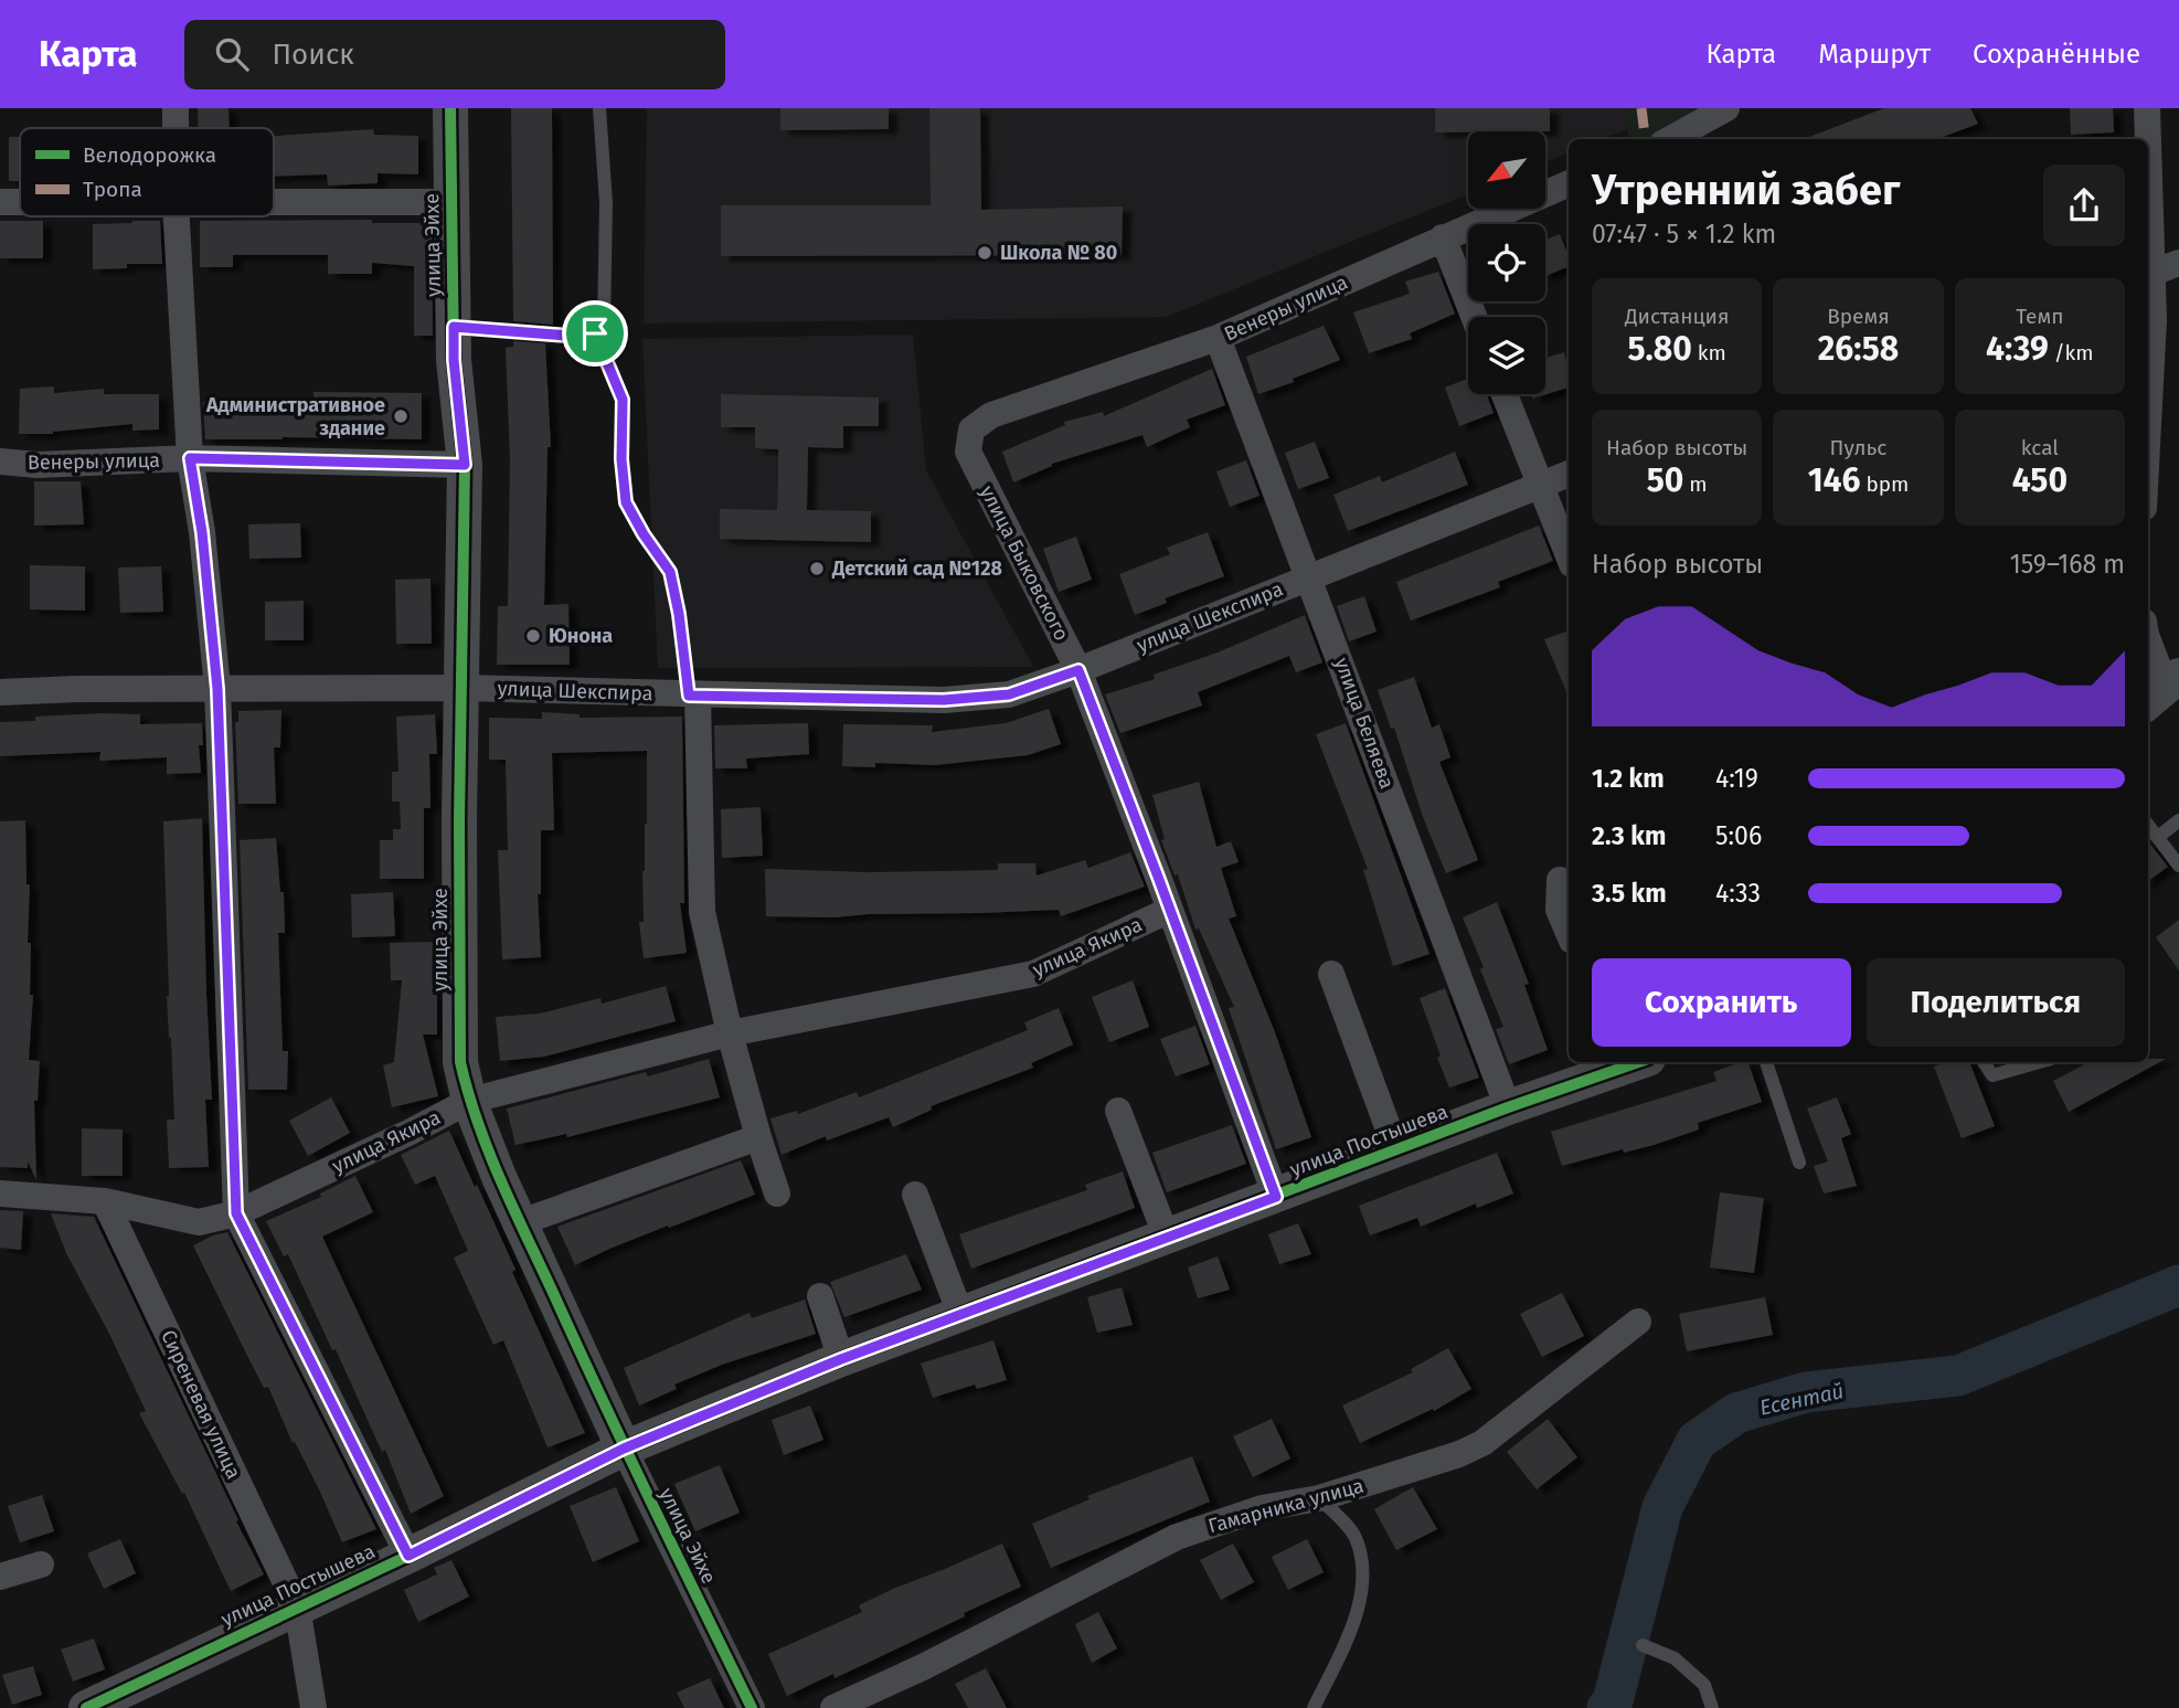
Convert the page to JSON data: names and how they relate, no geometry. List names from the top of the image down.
{
  "streets": {
    "street": [
      "улица Эйхе",
      "Венеры улица",
      "улица Быковского",
      "улица Шекспира",
      "улица Беляева",
      "улица Якира",
      "улица Постышева",
      "Сиреневая улица",
      "Гамарника улица"
    ]
  },
  "crossings": [
    ["улица Эйхе", "Венеры улица"],
    ["улица Эйхе", "улица Шекспира"],
    ["улица Эйхе", "улица Якира"],
    ["улица Эйхе", "улица Постышева"],
    ["Венеры улица", "улица Быковского"],
    ["Венеры улица", "улица Беляева"],
    ["улица Быковского", "улица Шекспира"],
    ["улица Быковского", "улица Якира"],
    ["улица Быковского", "улица Постышева"],
    ["улица Шекспира", "улица Беляева"],
    ["улица Беляева", "улица Постышева"],
    ["улица Постышева", "Сиреневая улица"]
  ],
  "water": ["Есентай"],
  "places": [
    "Школа № 80",
    "Административное здание",
    "Детский сад №128",
    "Юнона"
  ],
  "legend": ["Велодорожка", "Тропа"],
  "north": "bottom left",
  "page": {
    "header": "Карта",
    "search": "Поиск",
    "nav": ["Карта", "Маршрут", "Сохранённые"],
    "heading": ["Утренний забег", "07:47 · 5 × 1.2 km"],
    "stats": [
      ["Дистанция", "5.80 km"],
      ["Время", "26:58"],
      ["Темп", "4:39 /km"],
      ["Набор высоты", "50 m"],
      ["Пульс", "146 bpm"],
      ["kcal", "450"]
    ],
    "chart": ["Набор высоты", "159–168 m"],
    "list": [
      {
        "name": "1.2 km",
        "note": "4:19"
      },
      {
        "name": "2.3 km",
        "note": "5:06"
      },
      {
        "name": "3.5 km",
        "note": "4:33"
      }
    ],
    "buttons": ["Сохранить", "Поделиться"]
  }
}
